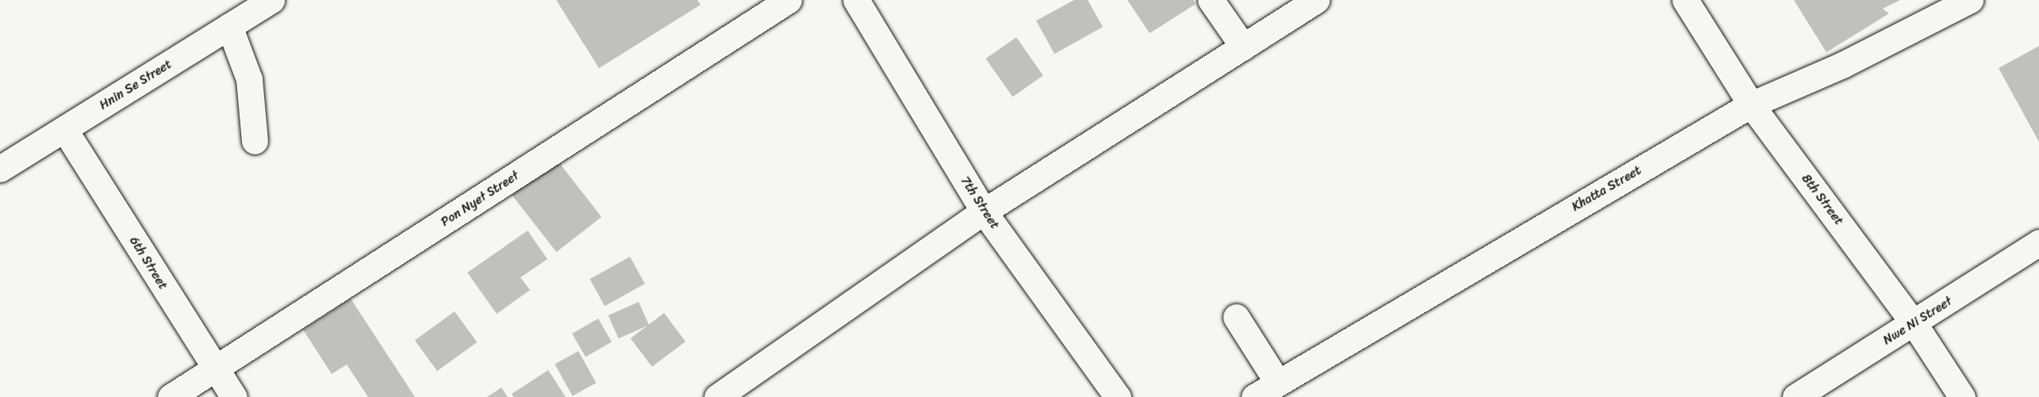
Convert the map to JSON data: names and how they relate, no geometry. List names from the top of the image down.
{
  "streets": {
    "street": [
      "Hnin Se Street",
      "Khatta Street",
      "Pon Nyet Street",
      "8th Street",
      "7th Street",
      "6th Street",
      "Nwe Ni Street"
    ]
  },
  "crossings": [
    ["Hnin Se Street", "6th Street"],
    ["Khatta Street", "8th Street"],
    ["Pon Nyet Street", "6th Street"],
    ["8th Street", "Nwe Ni Street"]
  ]
}
